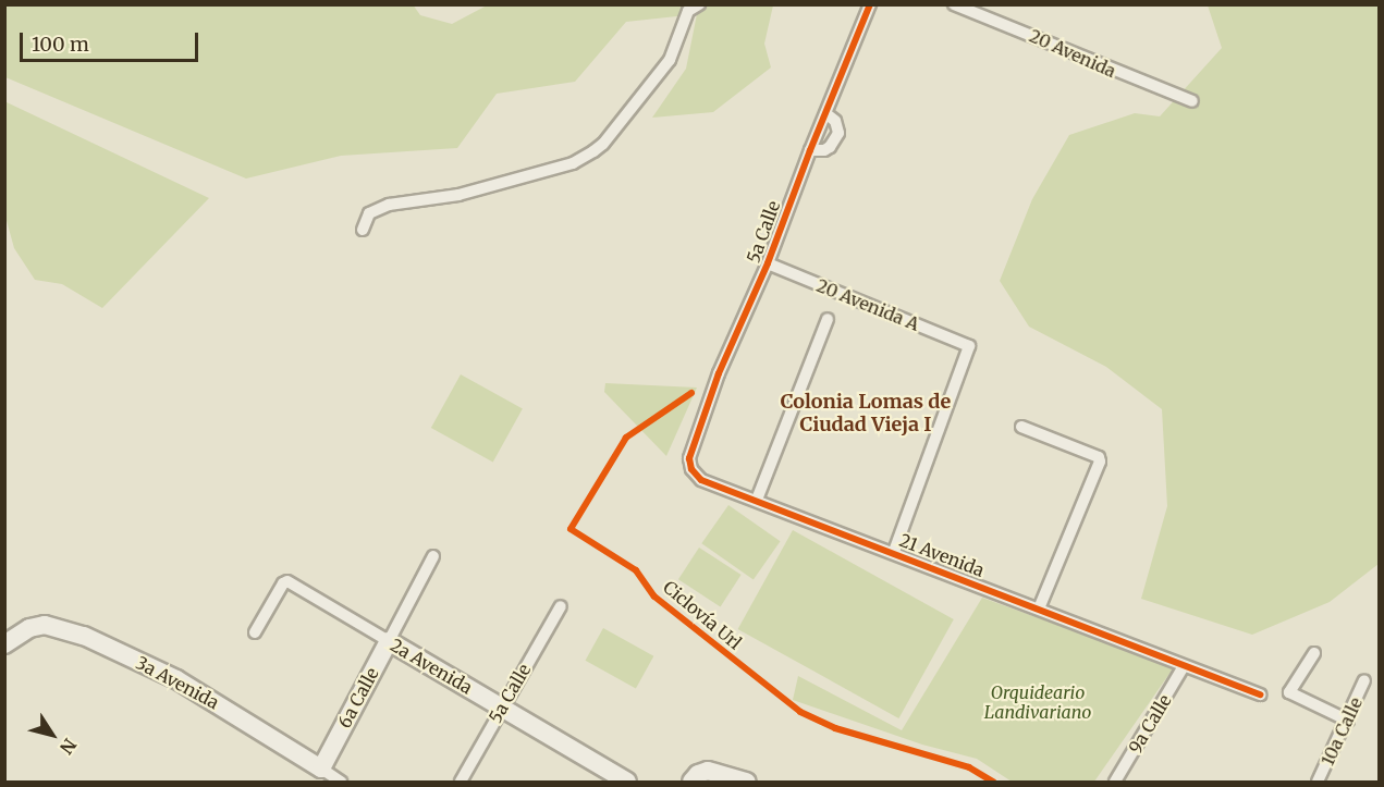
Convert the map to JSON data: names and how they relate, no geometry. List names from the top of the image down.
{
  "streets": {
    "street": [
      "20 Avenida",
      "5a Calle",
      "20 Avenida A",
      "21 Avenida",
      "2a Avenida",
      "3a Avenida",
      "6a Calle",
      "9a Calle",
      "10a Calle"
    ],
    "cycle path": ["Ciclovía Url"]
  },
  "crossings": [
    ["5a Calle", "20 Avenida A"],
    ["5a Calle", "21 Avenida"],
    ["5a Calle", "2a Avenida"],
    ["20 Avenida A", "21 Avenida"],
    ["21 Avenida", "9a Calle"],
    ["2a Avenida", "6a Calle"],
    ["3a Avenida", "6a Calle"]
  ],
  "districts": ["Colonia Lomas de Ciudad Vieja I"],
  "parks": ["Orquideario Landivariano"],
  "scale_bar": "100 m",
  "north": "bottom right"
}
